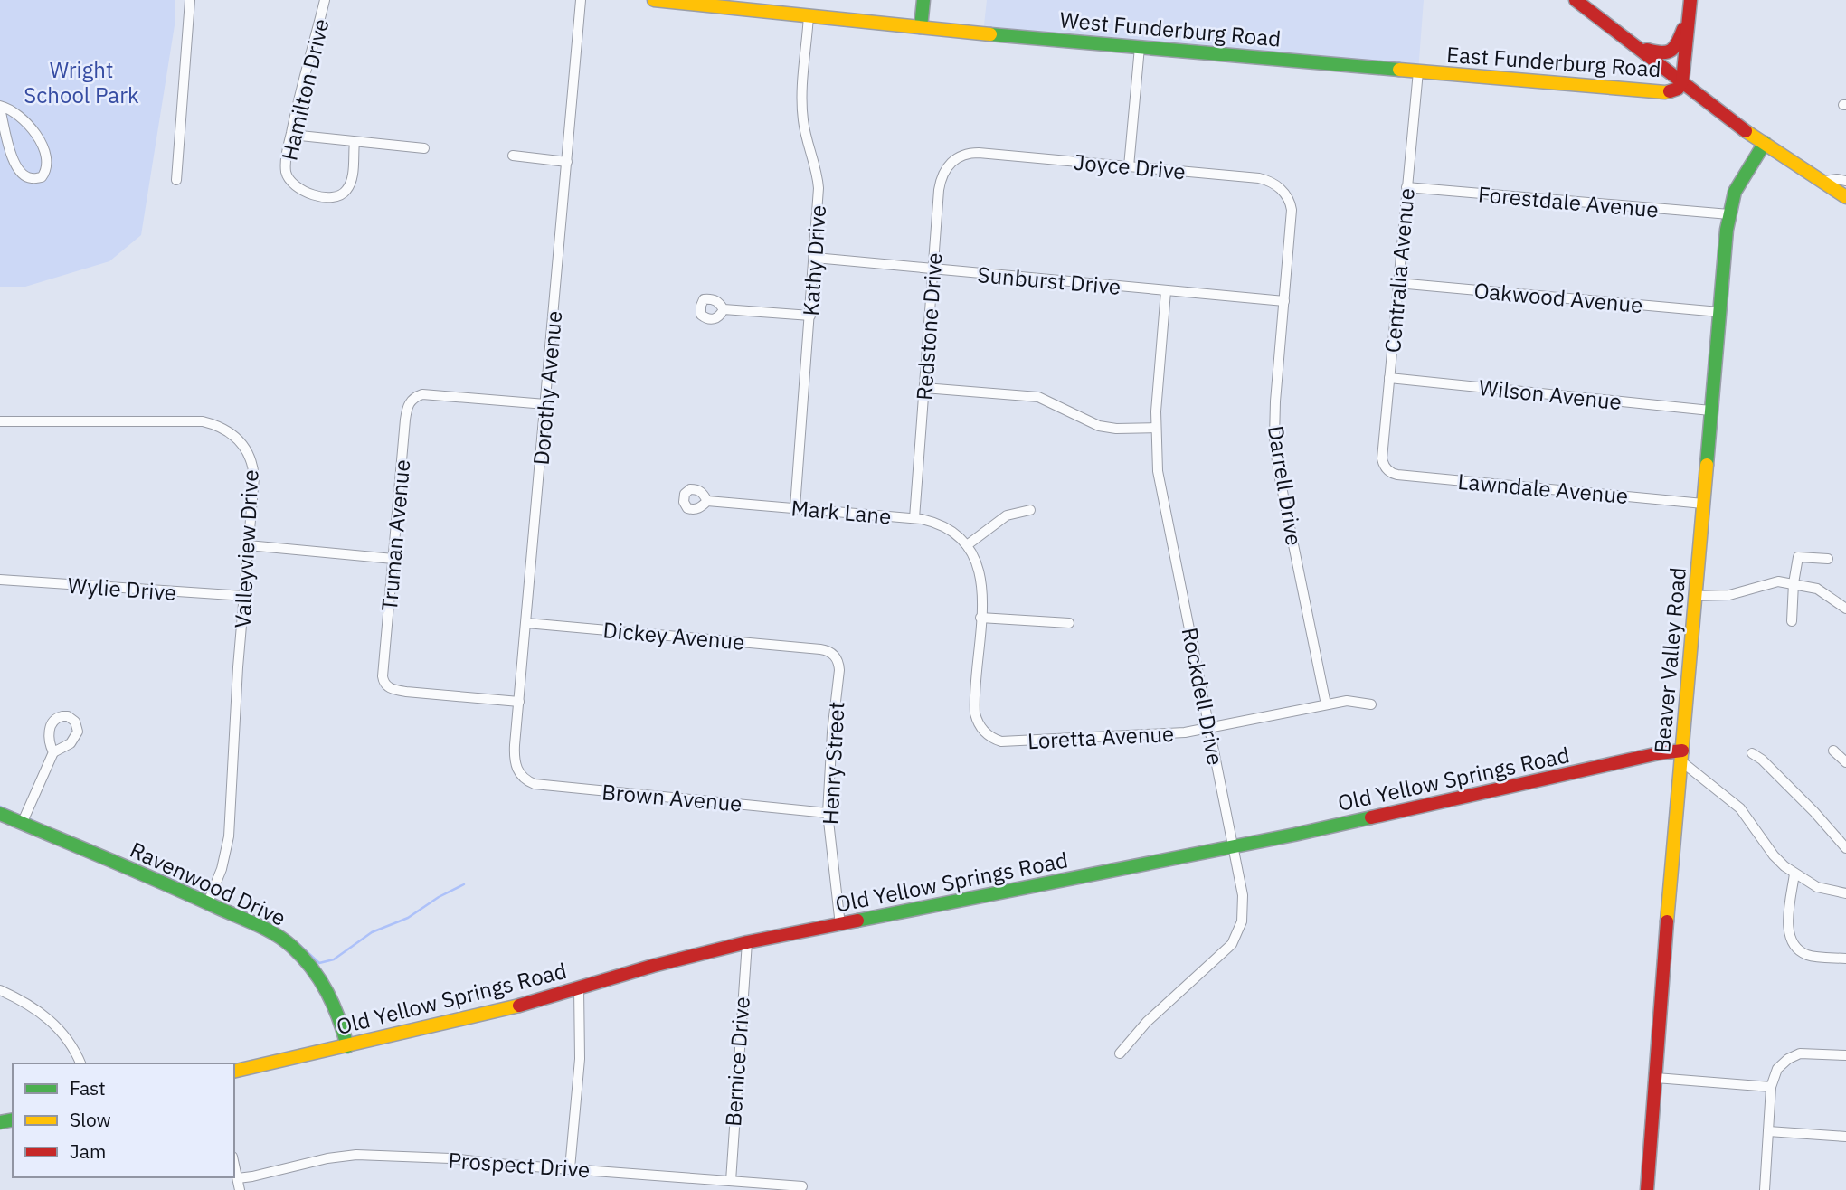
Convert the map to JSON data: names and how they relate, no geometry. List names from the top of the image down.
{
  "streets": {
    "street": [
      "West Funderburg Road",
      "East Funderburg Road",
      "Hamilton Drive",
      "Joyce Drive",
      "Forestdale Avenue",
      "Kathy Drive",
      "Centralia Avenue",
      "Sunburst Drive",
      "Oakwood Avenue",
      "Redstone Drive",
      "Dorothy Avenue",
      "Wilson Avenue",
      "Darrell Drive",
      "Lawndale Avenue",
      "Mark Lane",
      "Truman Avenue",
      "Valleyview Drive",
      "Wylie Drive",
      "Dickey Avenue",
      "Beaver Valley Road",
      "Rockdell Drive",
      "Loretta Avenue",
      "Henry Street",
      "Old Yellow Springs Road",
      "Brown Avenue",
      "Ravenwood Drive",
      "Bernice Drive",
      "Prospect Drive"
    ]
  },
  "crossings": [
    ["West Funderburg Road", "East Funderburg Road"],
    ["West Funderburg Road", "Kathy Drive"],
    ["West Funderburg Road", "Centralia Avenue"],
    ["East Funderburg Road", "Centralia Avenue"],
    ["Joyce Drive", "Redstone Drive"],
    ["Joyce Drive", "Darrell Drive"],
    ["Forestdale Avenue", "Centralia Avenue"],
    ["Forestdale Avenue", "Beaver Valley Road"],
    ["Kathy Drive", "Sunburst Drive"],
    ["Kathy Drive", "Mark Lane"],
    ["Centralia Avenue", "Oakwood Avenue"],
    ["Centralia Avenue", "Wilson Avenue"],
    ["Centralia Avenue", "Lawndale Avenue"],
    ["Sunburst Drive", "Redstone Drive"],
    ["Sunburst Drive", "Darrell Drive"],
    ["Sunburst Drive", "Rockdell Drive"],
    ["Oakwood Avenue", "Beaver Valley Road"],
    ["Redstone Drive", "Mark Lane"],
    ["Dorothy Avenue", "Truman Avenue"],
    ["Dorothy Avenue", "Dickey Avenue"],
    ["Dorothy Avenue", "Brown Avenue"],
    ["Wilson Avenue", "Beaver Valley Road"],
    ["Darrell Drive", "Loretta Avenue"],
    ["Lawndale Avenue", "Beaver Valley Road"],
    ["Valleyview Drive", "Wylie Drive"],
    ["Valleyview Drive", "Ravenwood Drive"],
    ["Dickey Avenue", "Henry Street"],
    ["Beaver Valley Road", "Old Yellow Springs Road"],
    ["Rockdell Drive", "Loretta Avenue"],
    ["Rockdell Drive", "Old Yellow Springs Road"],
    ["Henry Street", "Old Yellow Springs Road"],
    ["Henry Street", "Brown Avenue"],
    ["Old Yellow Springs Road", "Ravenwood Drive"],
    ["Old Yellow Springs Road", "Bernice Drive"],
    ["Bernice Drive", "Prospect Drive"]
  ],
  "parks": ["Wright School Park"],
  "legend": ["Fast", "Slow", "Jam"]
}
